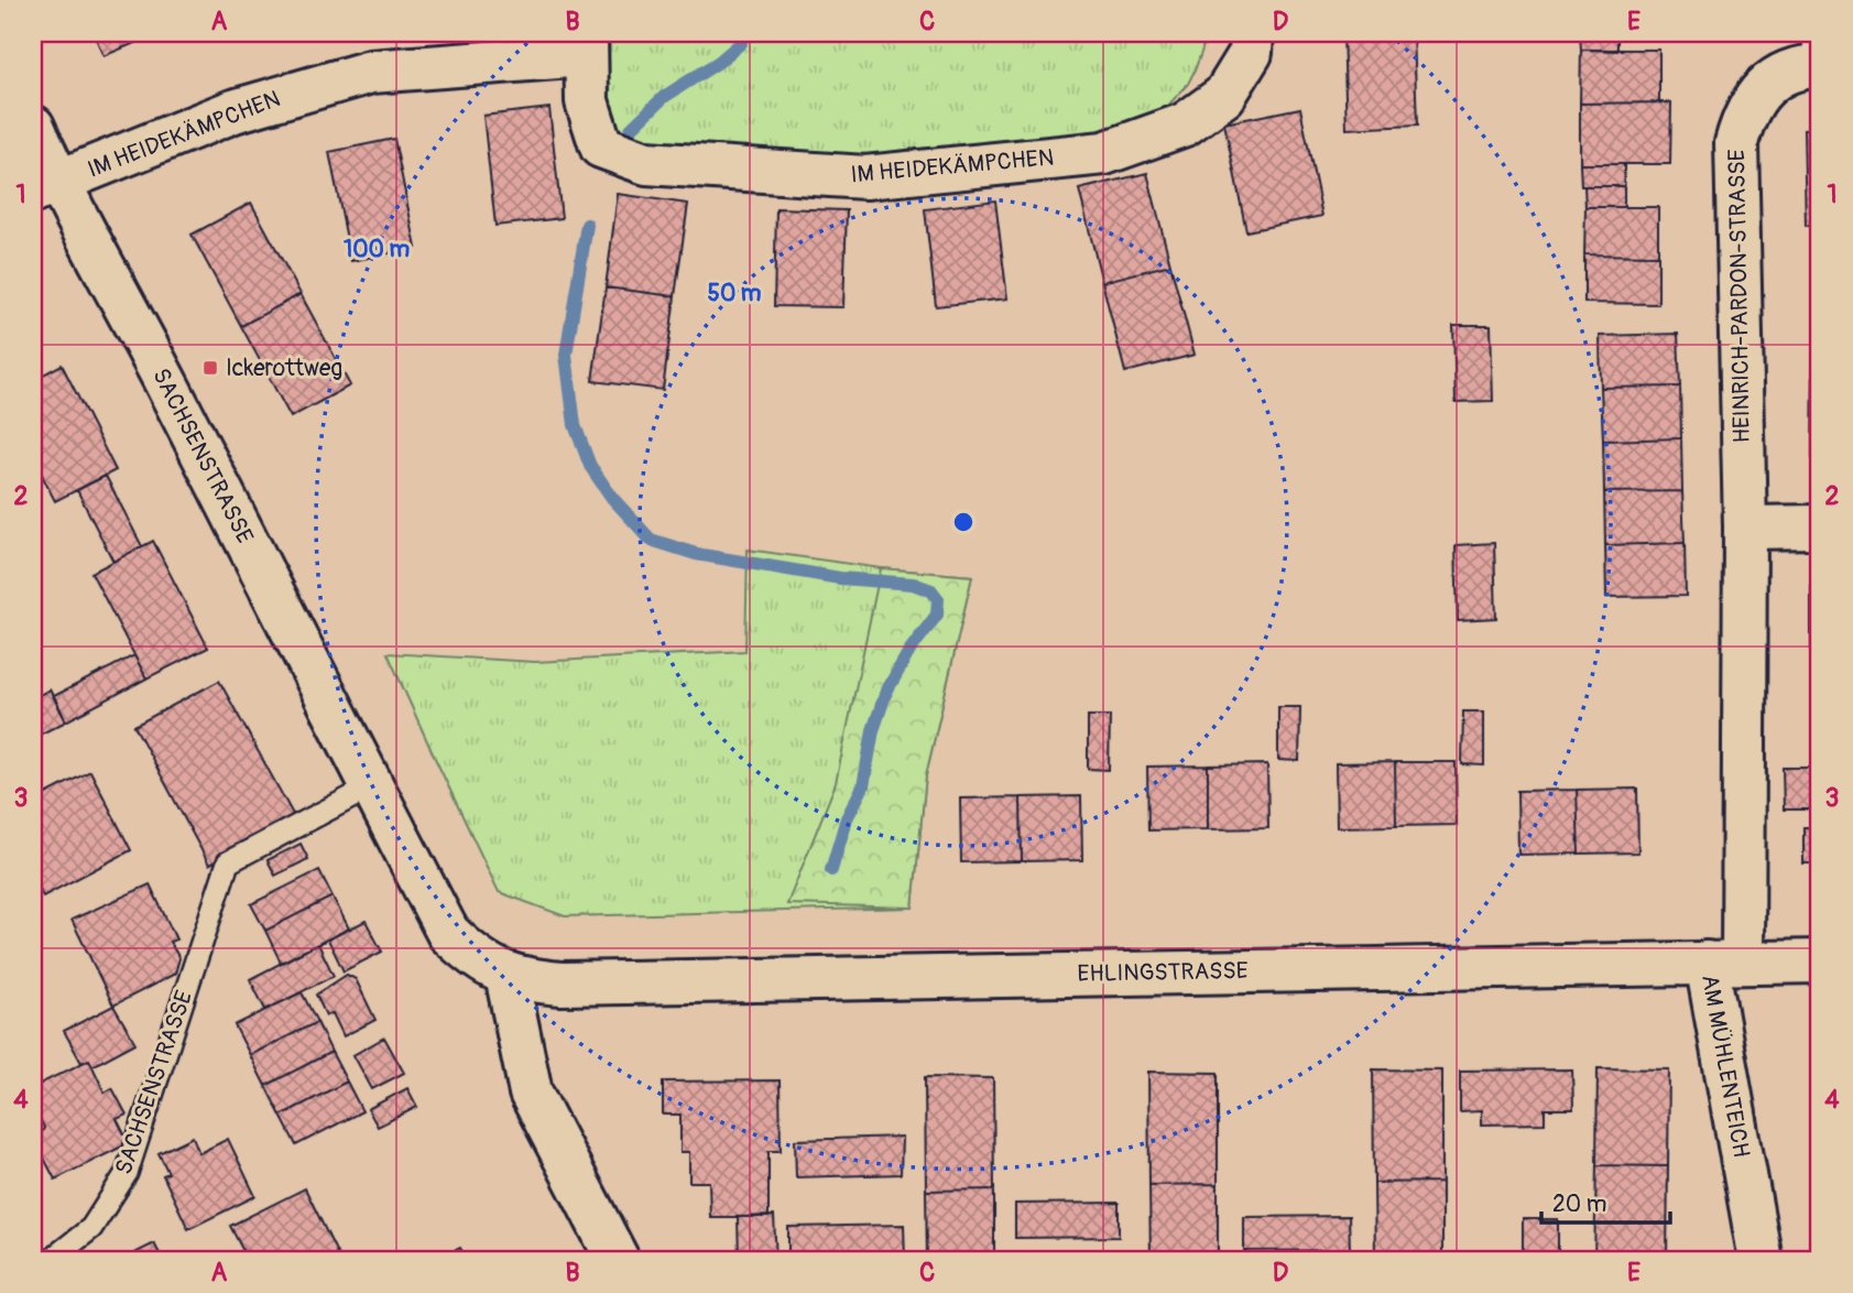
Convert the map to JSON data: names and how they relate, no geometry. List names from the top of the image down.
{
  "streets": {
    "street": [
      "IM HEIDEKÄMPCHEN",
      "HEINRICH-PARDON-STRASSE",
      "SACHSENSTRASSE",
      "EHLINGSTRASSE",
      "AM MÜHLENTEICH"
    ]
  },
  "crossings": [
    ["IM HEIDEKÄMPCHEN", "SACHSENSTRASSE"],
    ["HEINRICH-PARDON-STRASSE", "EHLINGSTRASSE"],
    ["HEINRICH-PARDON-STRASSE", "AM MÜHLENTEICH"],
    ["SACHSENSTRASSE", "EHLINGSTRASSE"],
    ["EHLINGSTRASSE", "AM MÜHLENTEICH"]
  ],
  "places": {
    "transit": ["Ickerottweg"]
  },
  "scale_bar": "20 m",
  "grid": {
    "columns": [
      "A",
      "B",
      "C",
      "D",
      "E"
    ],
    "rows": [
      "1",
      "2",
      "3",
      "4"
    ]
  },
  "rings": ["100 m", "50 m"]
}
